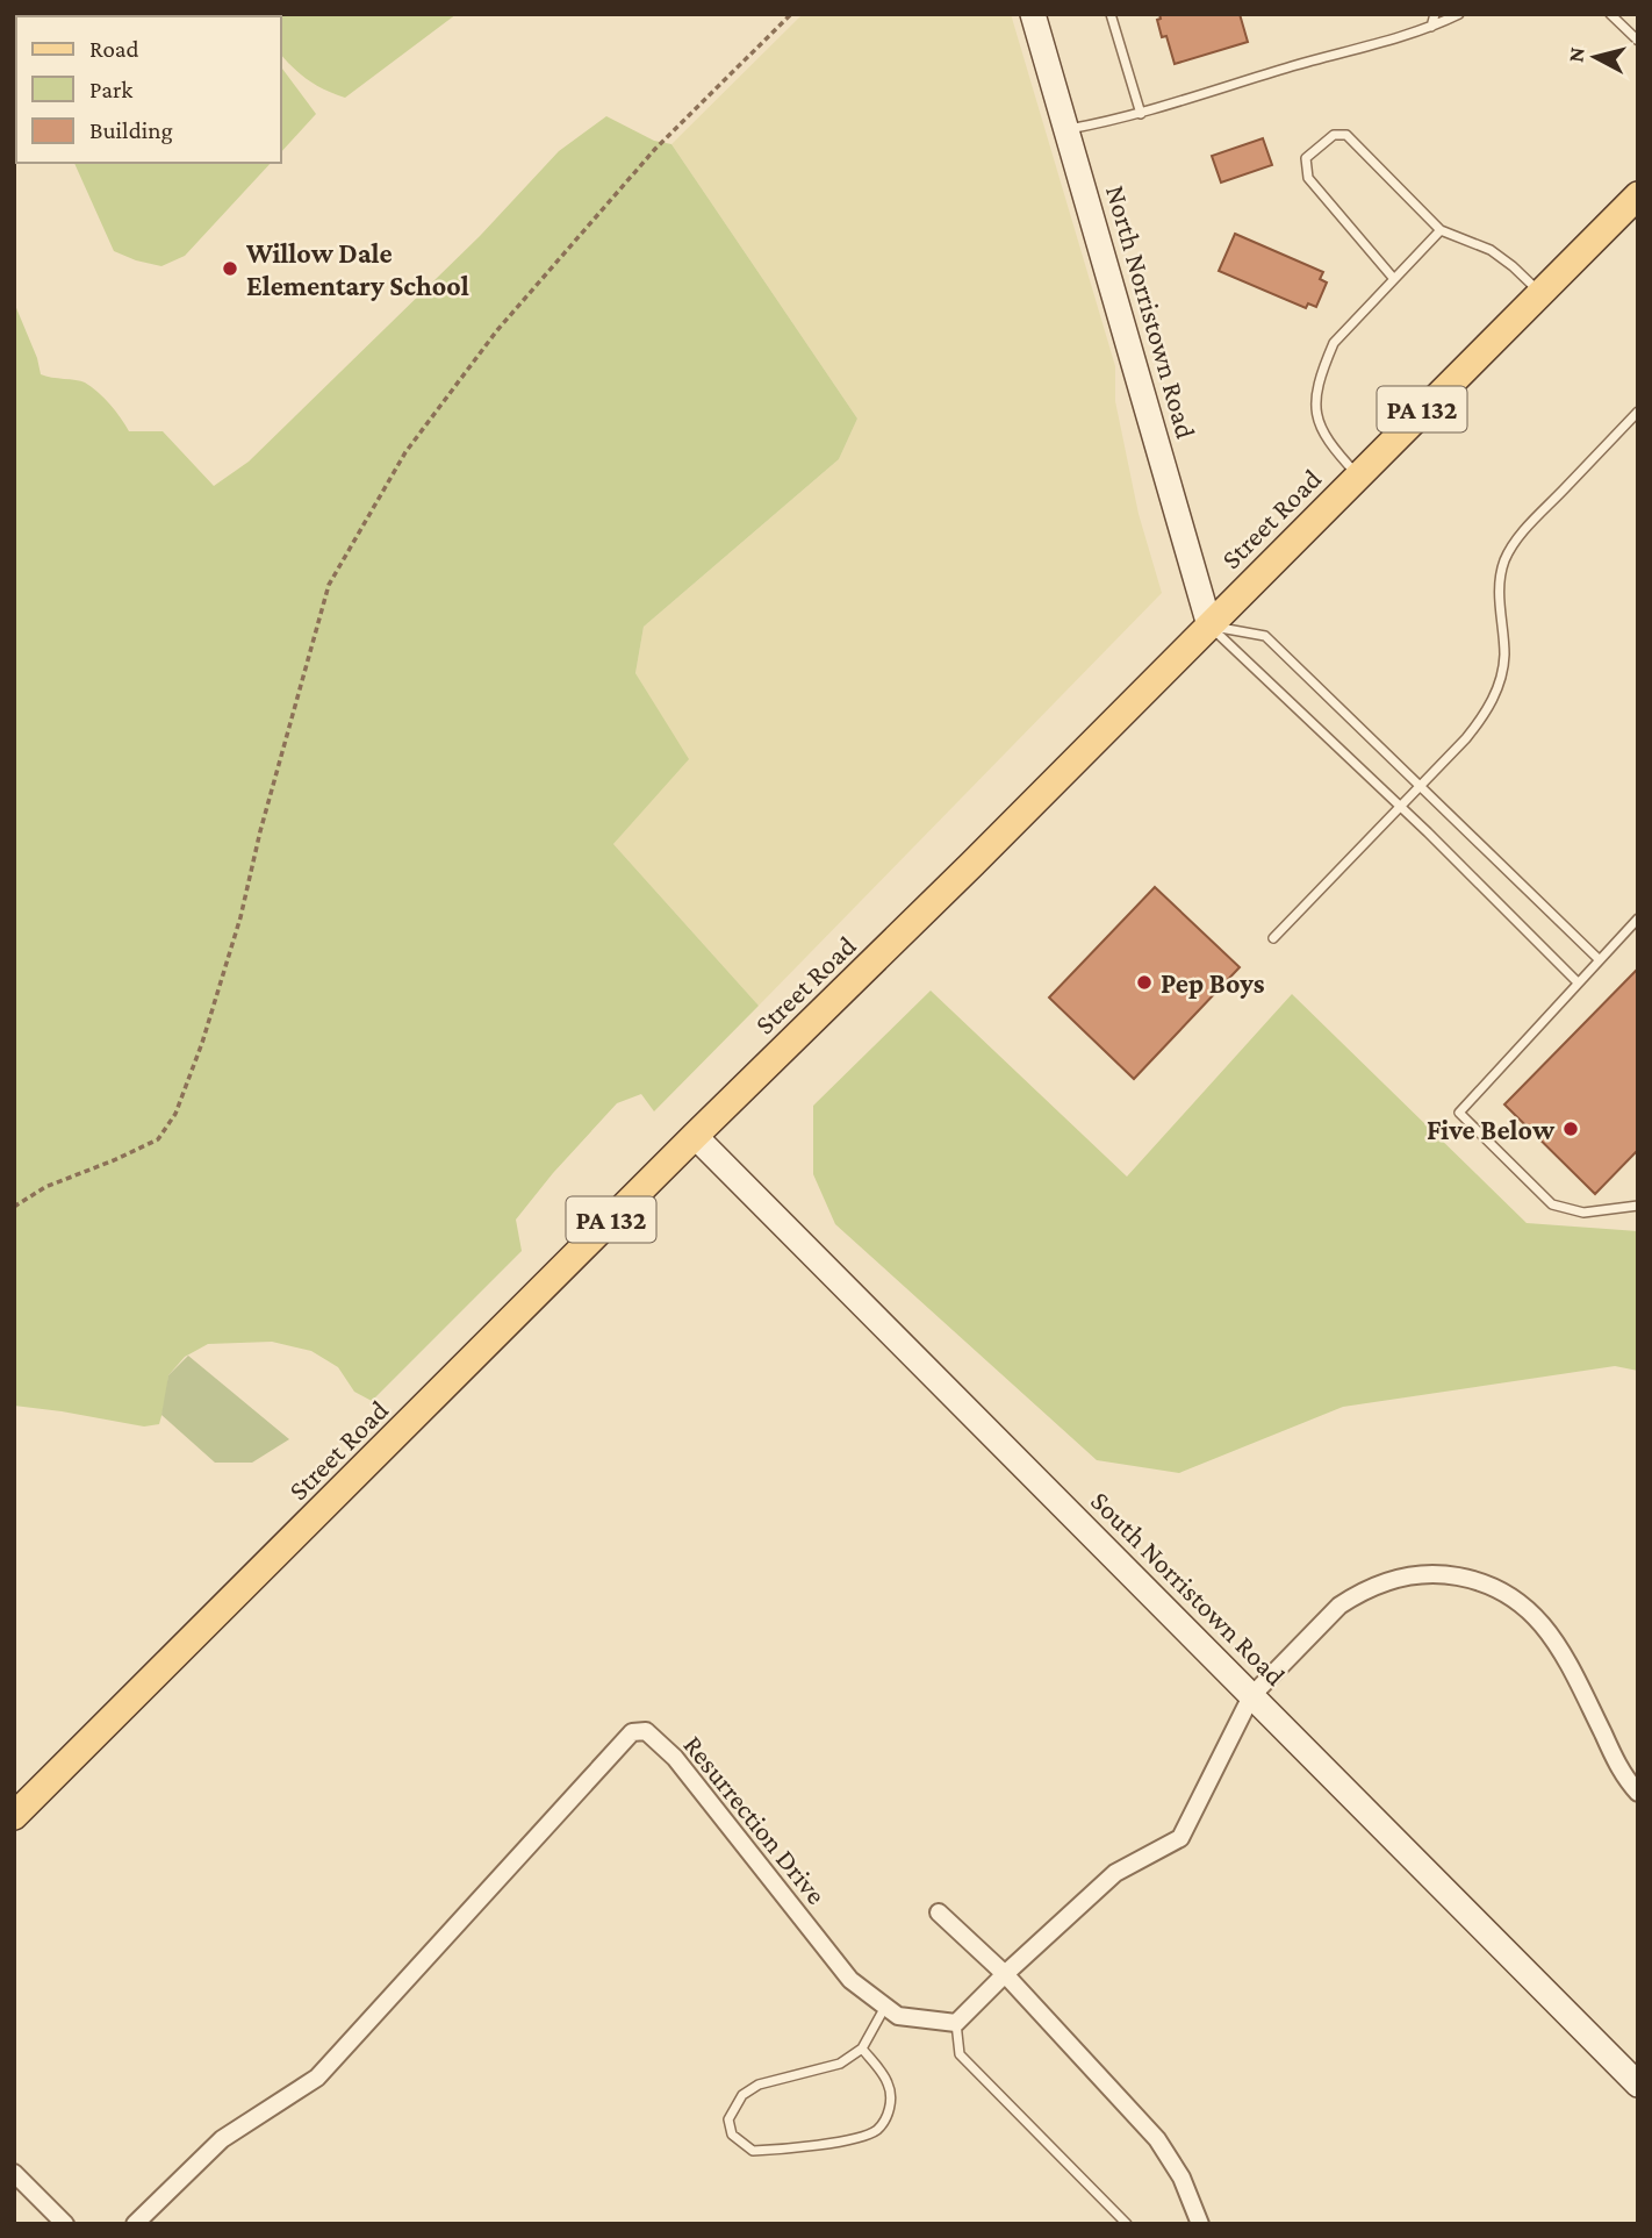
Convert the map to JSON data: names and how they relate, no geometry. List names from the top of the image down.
{
  "streets": {
    "main road": ["PA 132", "Street Road"],
    "street": ["North Norristown Road", "South Norristown Road", "Resurrection Drive"]
  },
  "crossings": [
    ["North Norristown Road", "Street Road"],
    ["Street Road", "South Norristown Road"]
  ],
  "places": ["Willow Dale Elementary School", "Pep Boys", "Five Below"],
  "legend": ["Road", "Park", "Building"],
  "north": "left"
}
